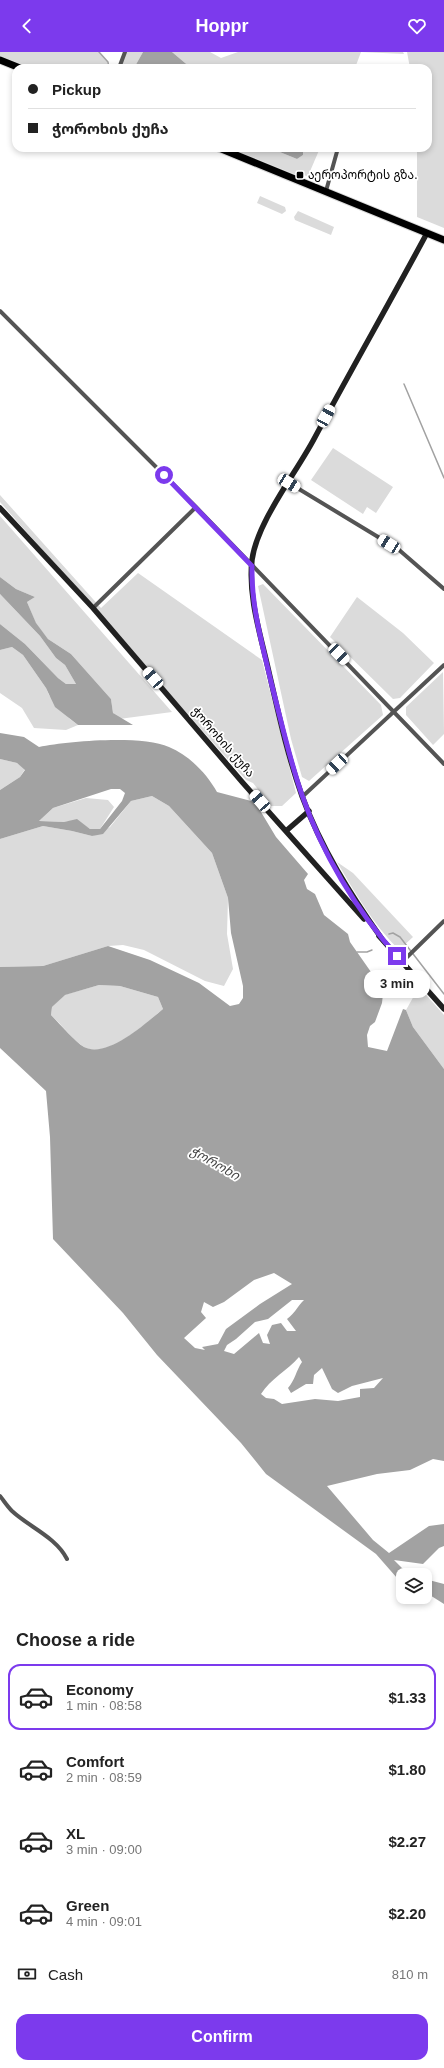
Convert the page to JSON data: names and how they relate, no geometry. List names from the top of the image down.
{
  "streets": {
    "street": ["ჭოროხის ქუჩა"]
  },
  "water": ["ჭოროხი"],
  "places": {
    "transit": ["აეროპორტის გზა."]
  },
  "page": {
    "header": "Hoppr",
    "banner": ["Pickup", "ჭოროხის ქუჩა"],
    "bubble": "3 min",
    "heading": "Choose a ride",
    "list": [
      {
        "name": "Economy",
        "note": "1 min · 08:58",
        "value": "$1.33"
      },
      {
        "name": "Comfort",
        "note": "2 min · 08:59",
        "value": "$1.80"
      },
      {
        "name": "XL",
        "note": "3 min · 09:00",
        "value": "$2.27"
      },
      {
        "name": "Green",
        "note": "4 min · 09:01",
        "value": "$2.20"
      }
    ],
    "pay": ["Cash", "810 m"],
    "buttons": "Confirm"
  }
}
